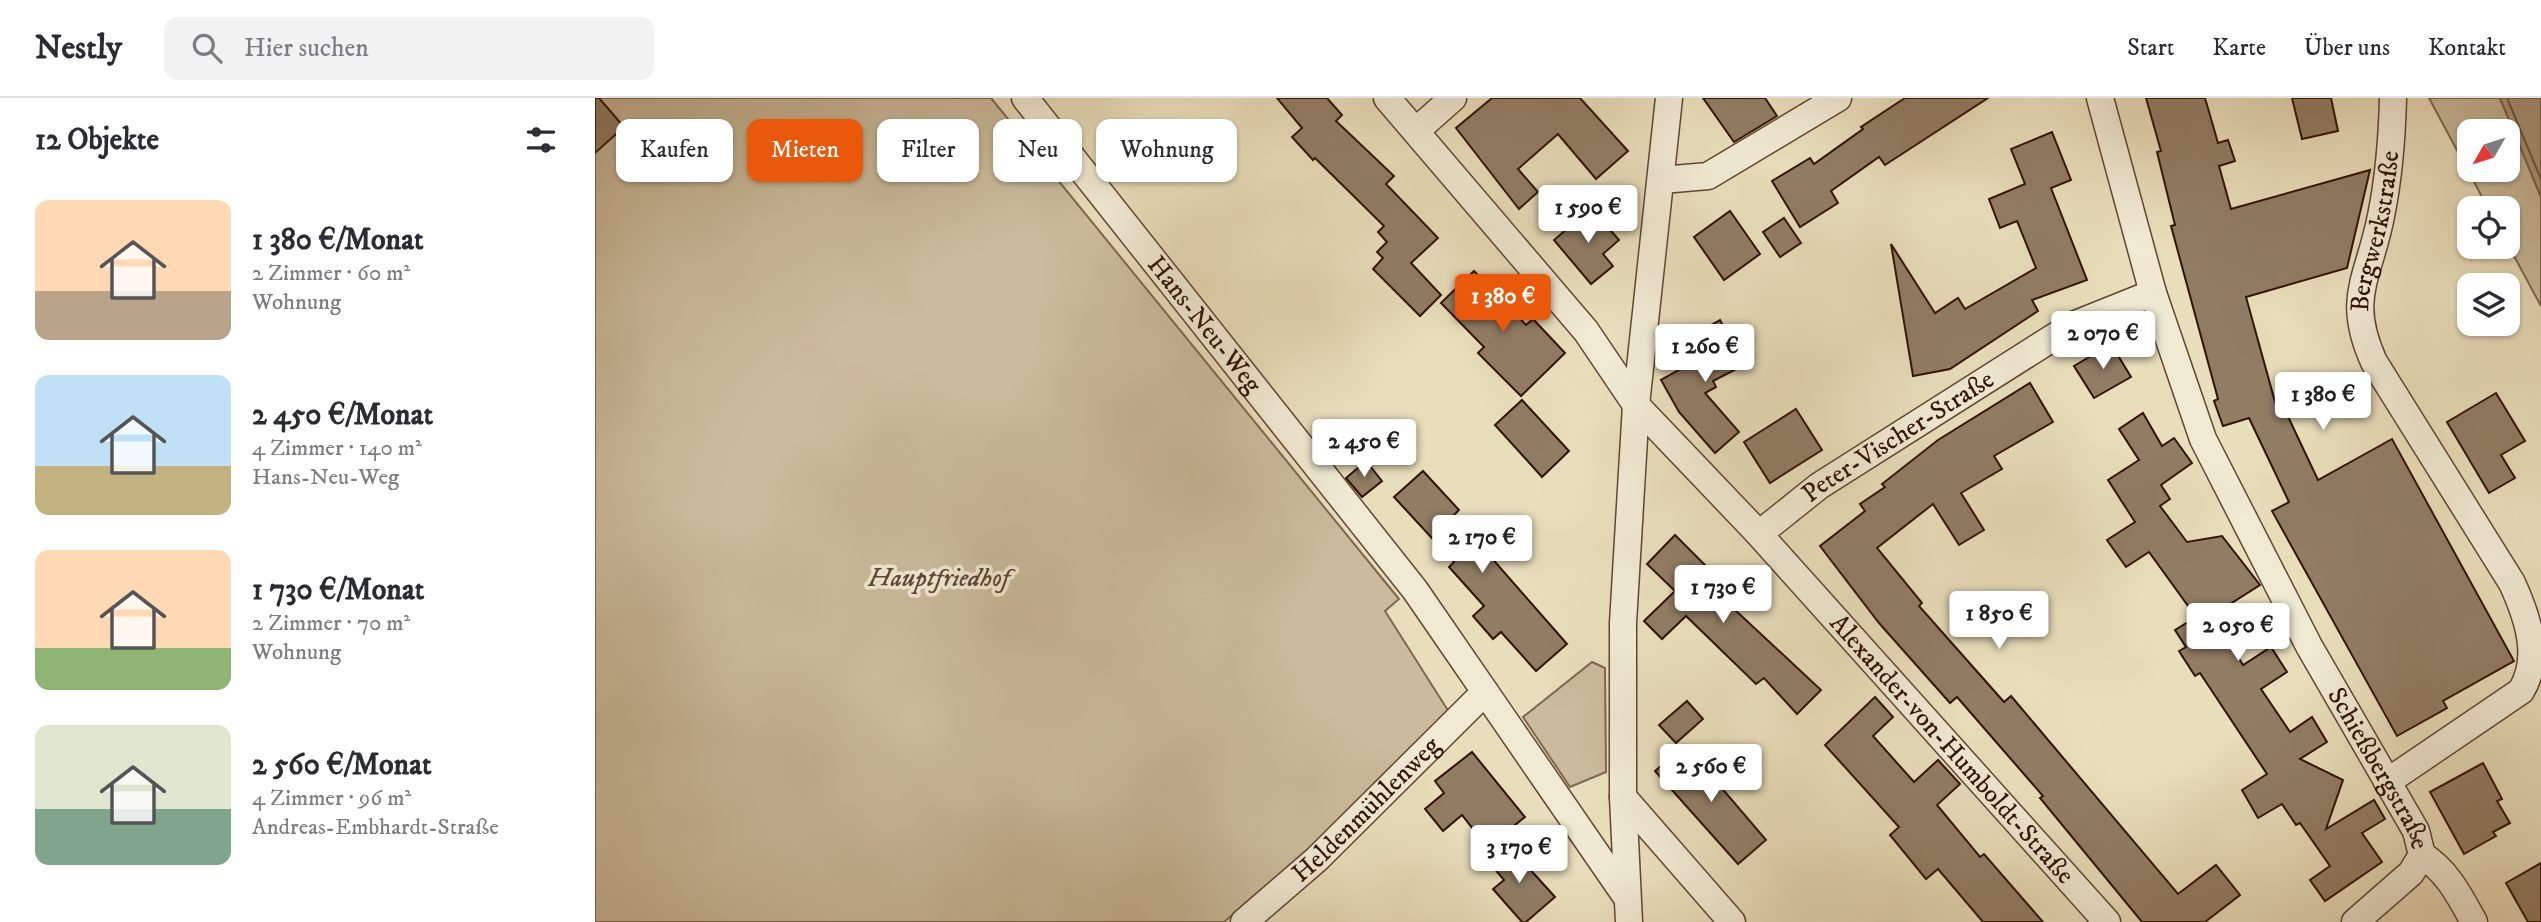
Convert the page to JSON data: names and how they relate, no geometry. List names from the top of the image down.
{
  "streets": {
    "street": [
      "Bergwerkstraße",
      "Hans-Neu-Weg",
      "Peter-Vischer-Straße",
      "Alexander-von-Humboldt-Straße",
      "Schießbergstraße",
      "Heldenmühlenweg"
    ]
  },
  "crossings": [
    ["Bergwerkstraße", "Schießbergstraße"],
    ["Hans-Neu-Weg", "Heldenmühlenweg"],
    ["Peter-Vischer-Straße", "Alexander-von-Humboldt-Straße"],
    ["Peter-Vischer-Straße", "Schießbergstraße"]
  ],
  "parks": ["Hauptfriedhof"],
  "north": "bottom left",
  "page": {
    "header": "Nestly",
    "search": "Hier suchen",
    "nav": [
      "Start",
      "Karte",
      "Über uns",
      "Kontakt"
    ],
    "heading": "12 Objekte",
    "chip": [
      "Kaufen",
      "Mieten",
      "Filter",
      "Neu",
      "Wohnung"
    ],
    "list": [
      {
        "name": "1 380 €/Monat",
        "note": "2 Zimmer · 60 m² · Wohnung"
      },
      {
        "name": "2 450 €/Monat",
        "note": "4 Zimmer · 140 m² · Hans-Neu-Weg"
      },
      {
        "name": "1 730 €/Monat",
        "note": "2 Zimmer · 70 m² · Wohnung"
      },
      {
        "name": "2 560 €/Monat",
        "note": "4 Zimmer · 96 m² · Andreas-Embhardt-Straße"
      }
    ],
    "price": [
      "1 590 €",
      "1 380 €",
      "2 070 €",
      "1 260 €",
      "1 380 €",
      "2 450 €",
      "2 170 €",
      "1 730 €",
      "1 850 €",
      "2 050 €",
      "2 560 €",
      "3 170 €"
    ]
  }
}
